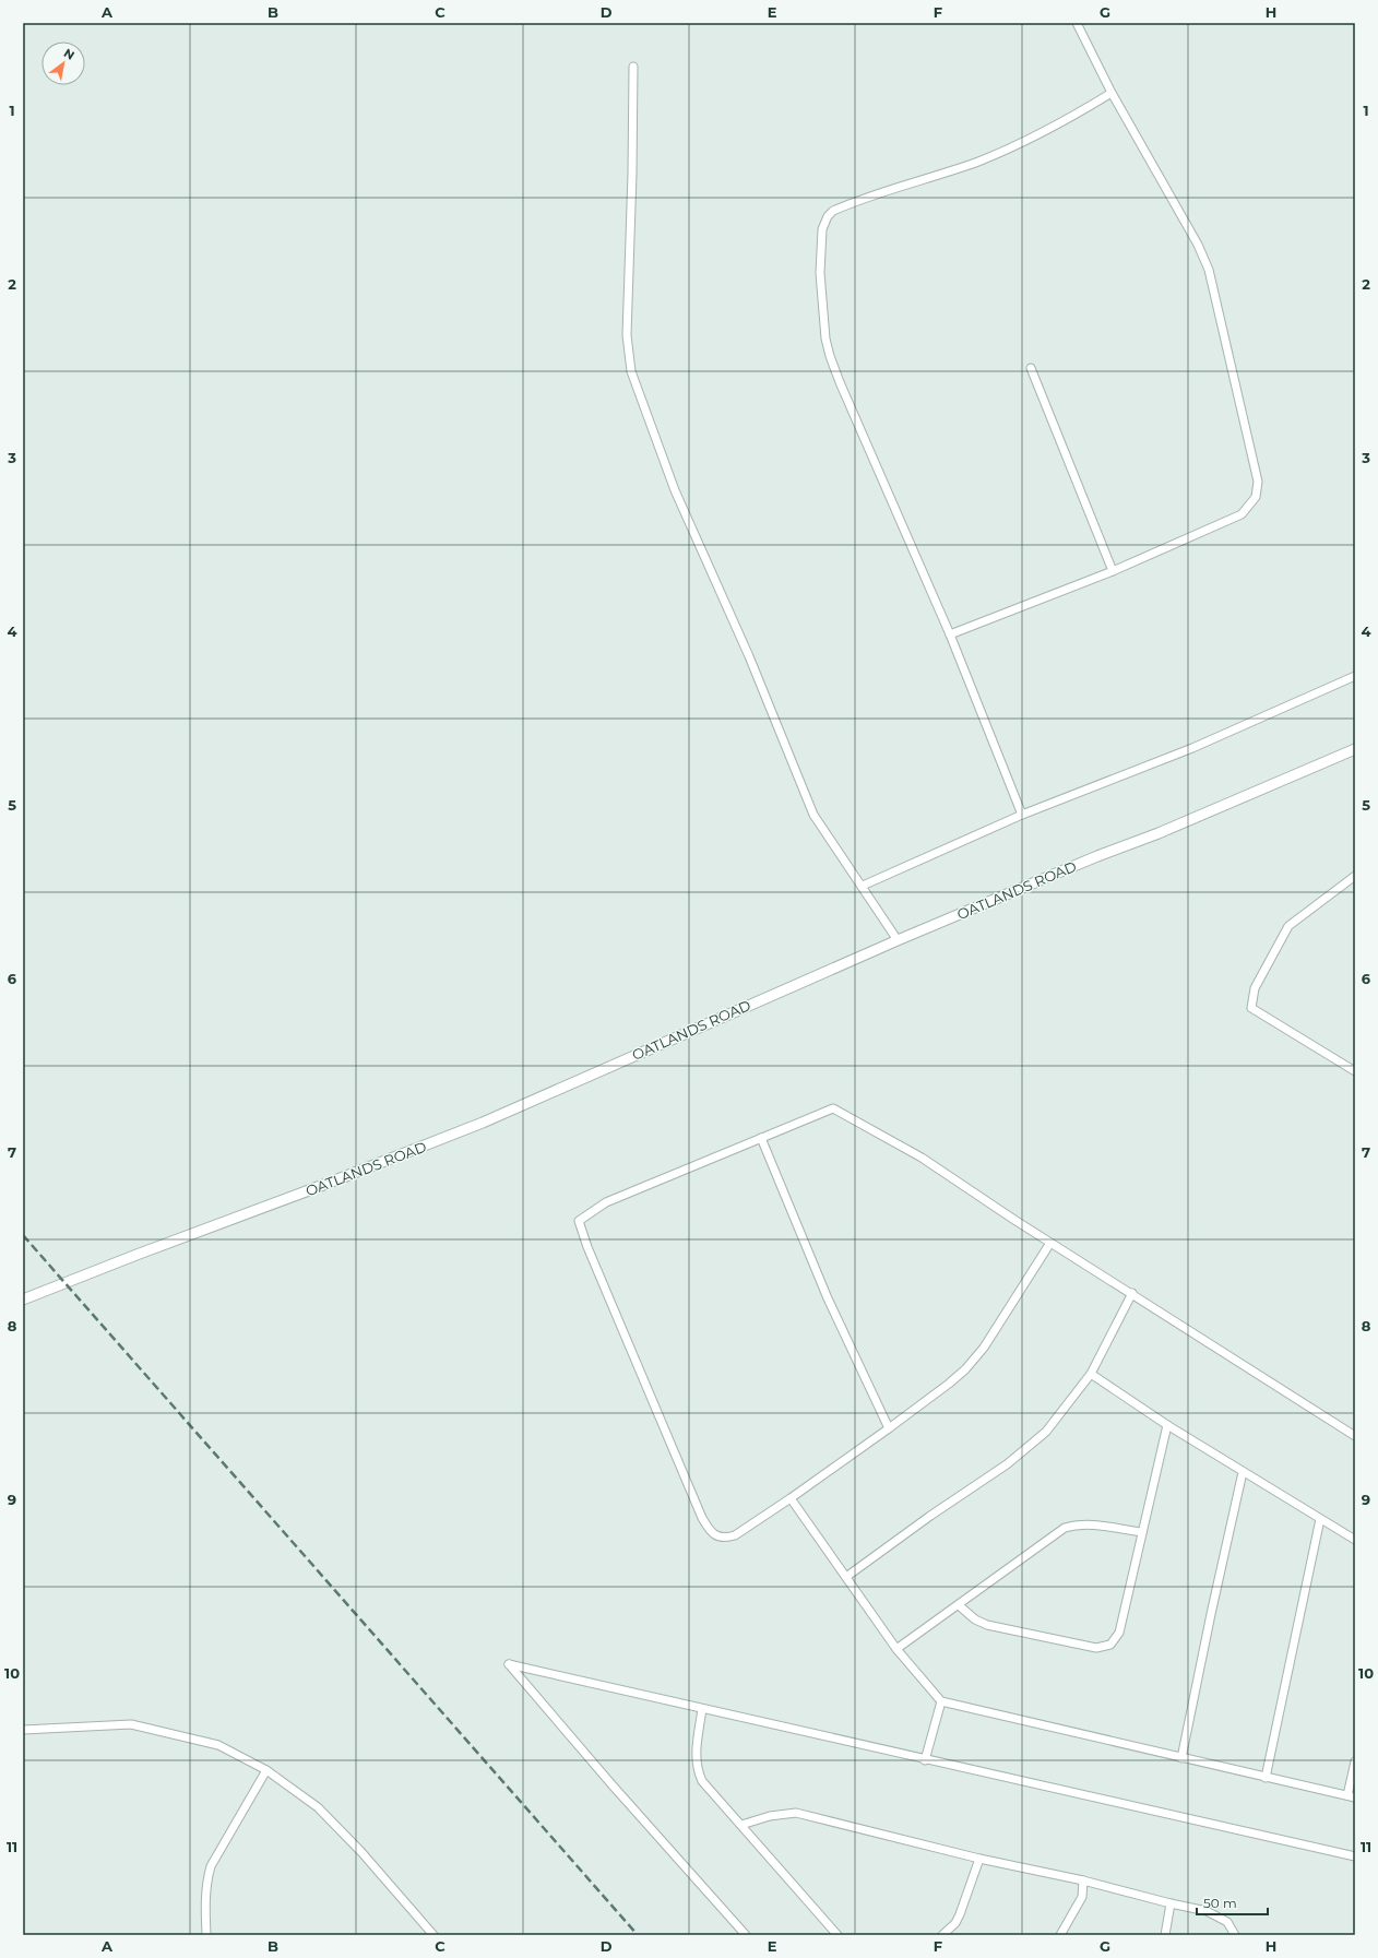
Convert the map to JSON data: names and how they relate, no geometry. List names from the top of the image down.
{
  "streets": {
    "street": ["OATLANDS ROAD"]
  },
  "scale_bar": "50 m",
  "north": "top right",
  "grid": {
    "columns": [
      "A",
      "B",
      "C",
      "D",
      "E",
      "F",
      "G",
      "H"
    ],
    "rows": [
      "1",
      "2",
      "3",
      "4",
      "5",
      "6",
      "7",
      "8",
      "9",
      "10",
      "11"
    ]
  }
}
